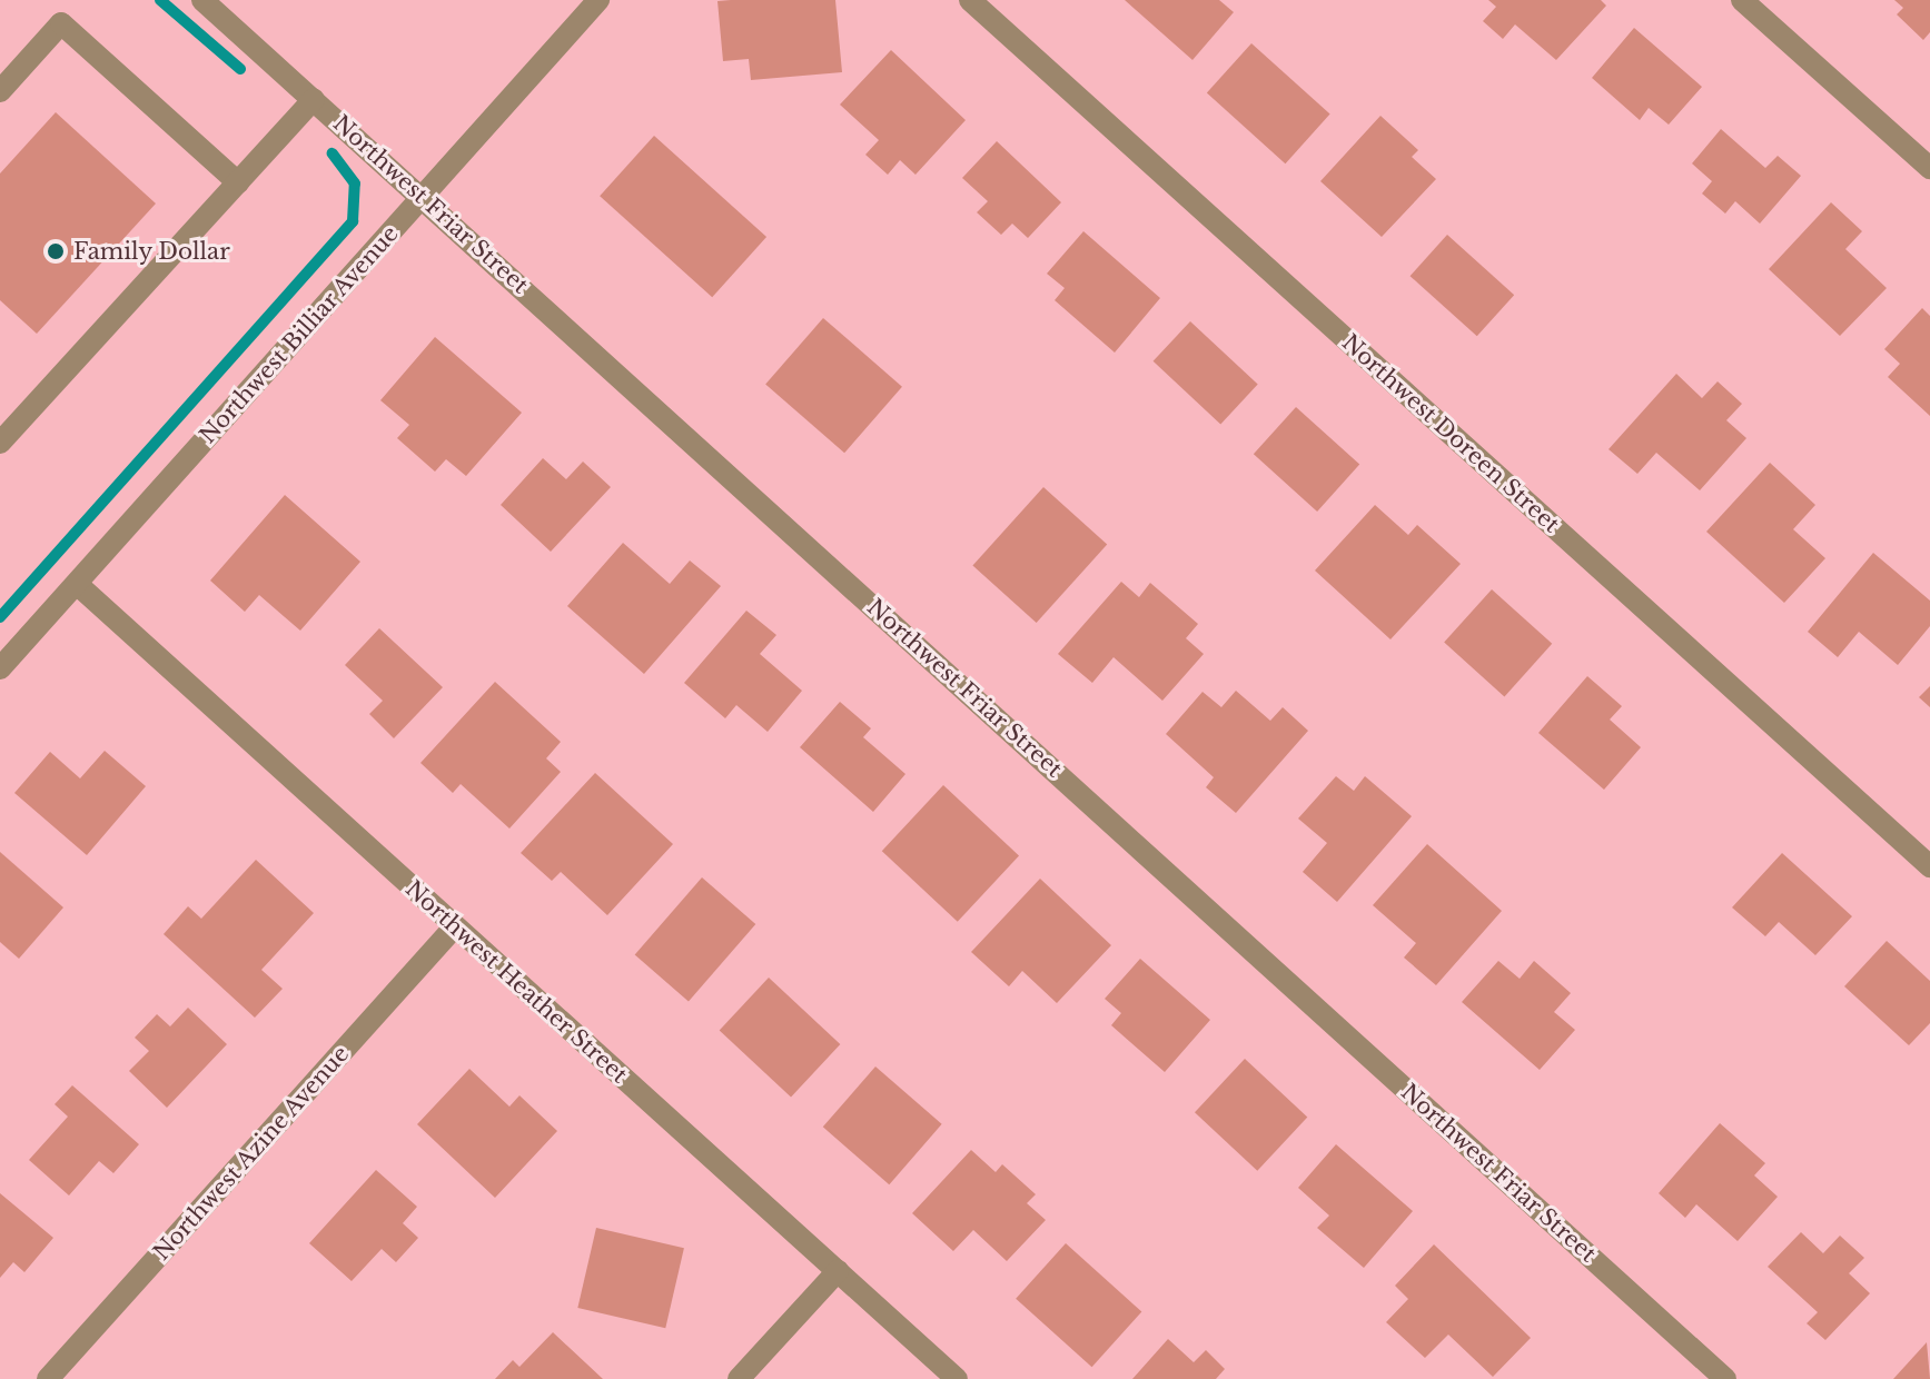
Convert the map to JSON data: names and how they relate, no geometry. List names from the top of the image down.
{
  "streets": {
    "street": [
      "Northwest Friar Street",
      "Northwest Billiar Avenue",
      "Northwest Doreen Street",
      "Northwest Heather Street",
      "Northwest Azine Avenue"
    ]
  },
  "crossings": [
    ["Northwest Friar Street", "Northwest Billiar Avenue"],
    ["Northwest Billiar Avenue", "Northwest Heather Street"],
    ["Northwest Heather Street", "Northwest Azine Avenue"]
  ],
  "places": ["Family Dollar"]
}
